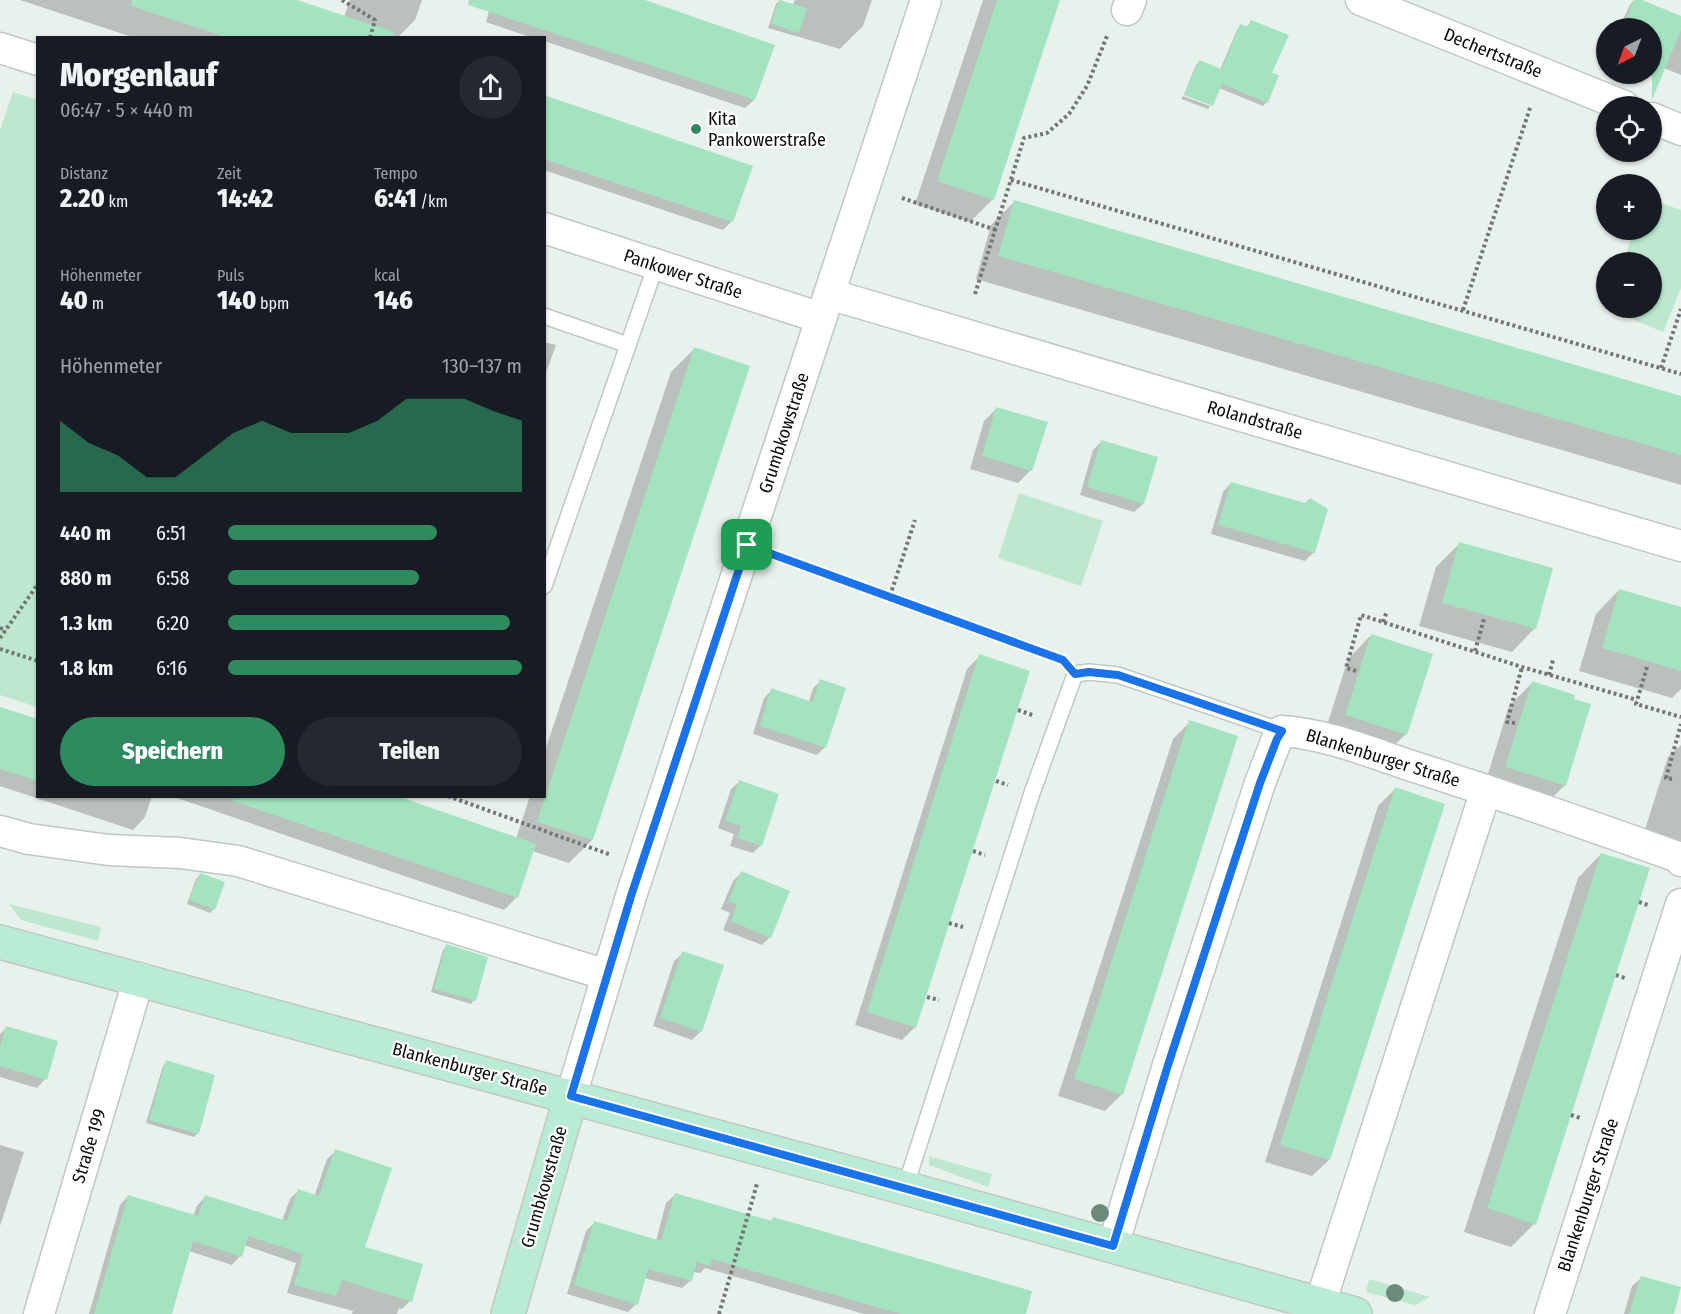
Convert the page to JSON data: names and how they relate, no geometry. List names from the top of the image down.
{
  "streets": {
    "main road": ["Grumbkowstraße", "Blankenburger Straße"],
    "street": [
      "Dechertstraße",
      "Pankower Straße",
      "Rolandstraße",
      "Straße 199"
    ]
  },
  "crossings": [
    ["Pankower Straße", "Rolandstraße"],
    ["Pankower Straße", "Grumbkowstraße"],
    ["Rolandstraße", "Grumbkowstraße"],
    ["Grumbkowstraße", "Blankenburger Straße"],
    ["Blankenburger Straße", "Straße 199"]
  ],
  "places": ["Kita Pankowerstraße"],
  "north": "bottom left",
  "page": {
    "map_buttons": ["+", "−"],
    "heading": ["Morgenlauf", "06:47 · 5 × 440 m"],
    "stats": [
      ["Distanz", "2.20 km"],
      ["Zeit", "14:42"],
      ["Tempo", "6:41 /km"],
      ["Höhenmeter", "40 m"],
      ["Puls", "140 bpm"],
      ["kcal", "146"]
    ],
    "chart": ["Höhenmeter", "130–137 m"],
    "list": [
      {
        "name": "440 m",
        "note": "6:51"
      },
      {
        "name": "880 m",
        "note": "6:58"
      },
      {
        "name": "1.3 km",
        "note": "6:20"
      },
      {
        "name": "1.8 km",
        "note": "6:16"
      }
    ],
    "buttons": ["Speichern", "Teilen"]
  }
}
